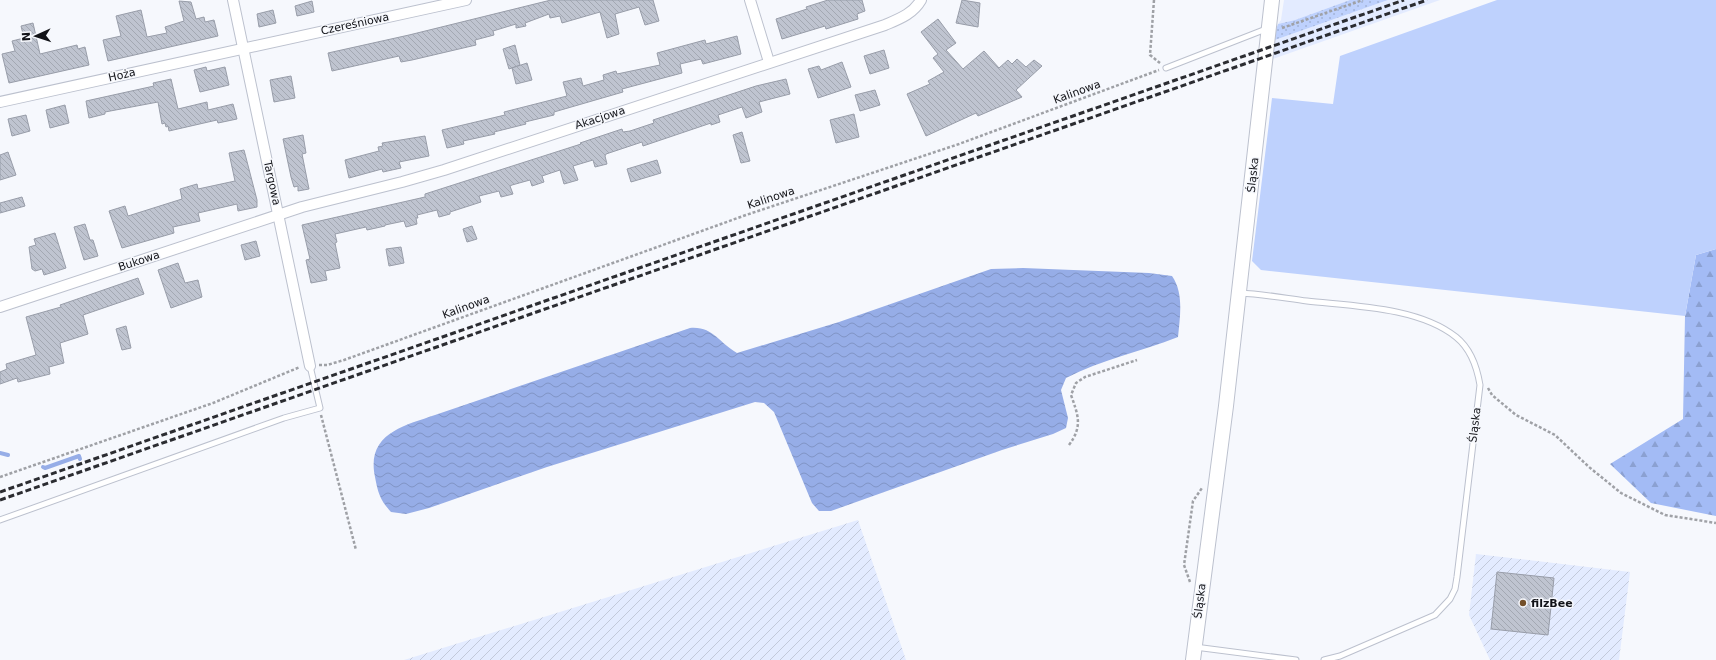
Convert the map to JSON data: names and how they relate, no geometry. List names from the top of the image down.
{
  "streets": {
    "street": [
      "Czereśniowa",
      "Hoża",
      "Akacjowa",
      "Śląska",
      "Targowa",
      "Bukowa"
    ],
    "path": ["Kalinowa"]
  },
  "crossings": [
    ["Czereśniowa", "Hoża"],
    ["Czereśniowa", "Targowa"],
    ["Hoża", "Targowa"],
    ["Kalinowa", "Targowa"],
    ["Akacjowa", "Targowa"],
    ["Akacjowa", "Bukowa"],
    ["Targowa", "Bukowa"]
  ],
  "places": ["filzBee"],
  "north": "left"
}
